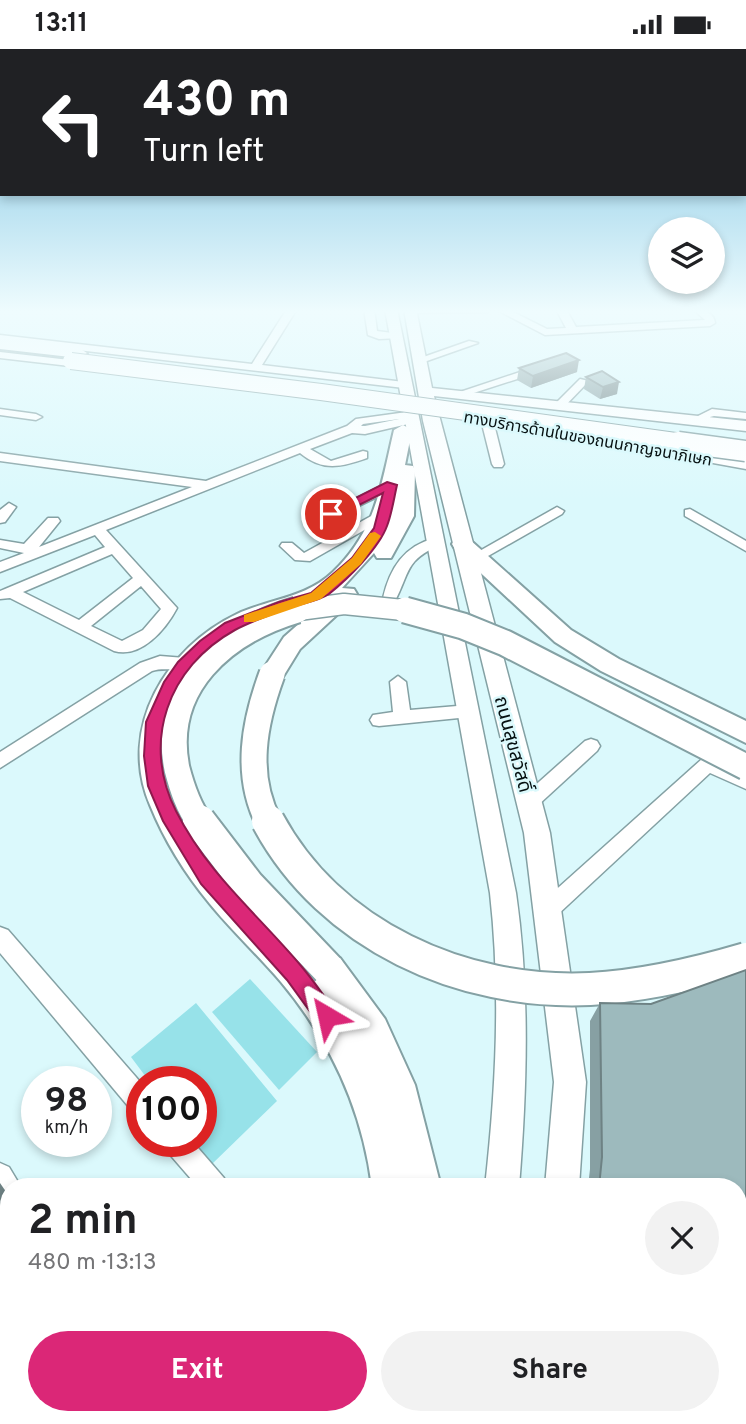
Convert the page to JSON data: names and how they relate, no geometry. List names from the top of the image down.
{
  "streets": {
    "main road": ["ทางบริการด้านในของถนนกาญจนาภิเษก", "ถนนสุขสวัสดิ์"]
  },
  "crossings": [
    ["ทางบริการด้านในของถนนกาญจนาภิเษก", "ถนนสุขสวัสดิ์"]
  ],
  "page": {
    "status": "13:11",
    "turn": ["430 m", "Turn left"],
    "speed": "98 km/h",
    "limit": "100",
    "heading": ["2 min", "480 m · 13:13"],
    "buttons": ["Exit", "Share"]
  }
}
